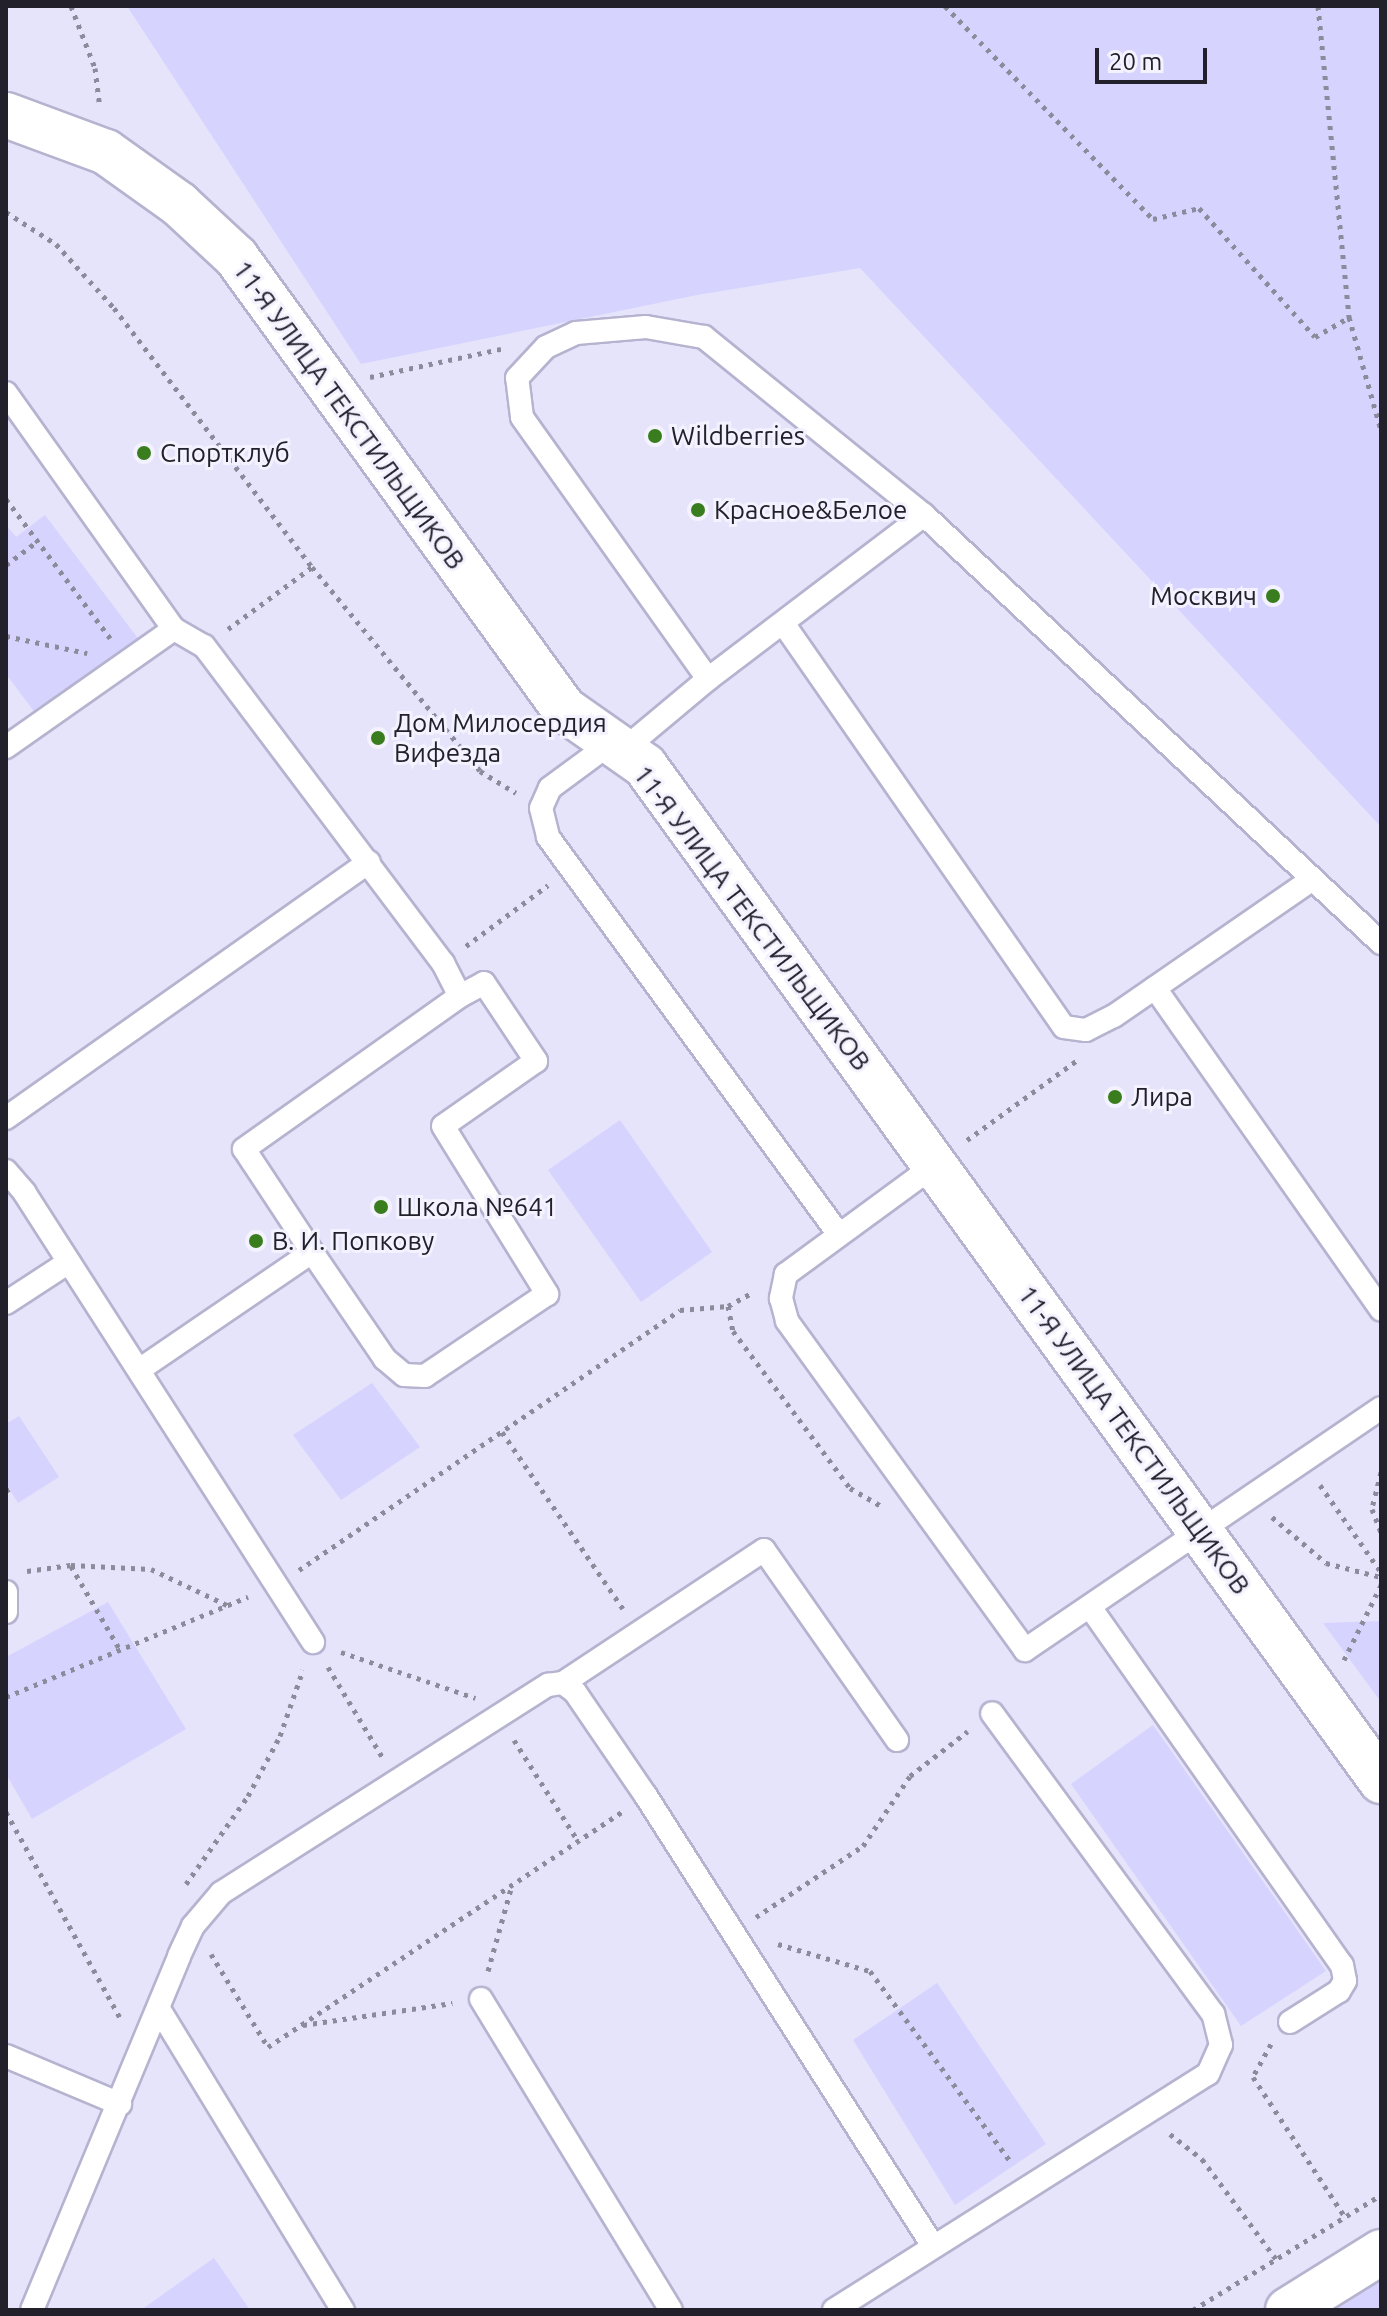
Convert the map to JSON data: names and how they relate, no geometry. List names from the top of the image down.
{
  "streets": {
    "street": ["11-Я УЛИЦА ТЕКСТИЛЬЩИКОВ"]
  },
  "places": [
    "Wildberries",
    "Спортклуб",
    "Красное&Белое",
    "Москвич",
    "Дом Милосердия Вифезда",
    "Лира",
    "Школа №641",
    "В. И. Попкову"
  ],
  "scale_bar": "20 m"
}
